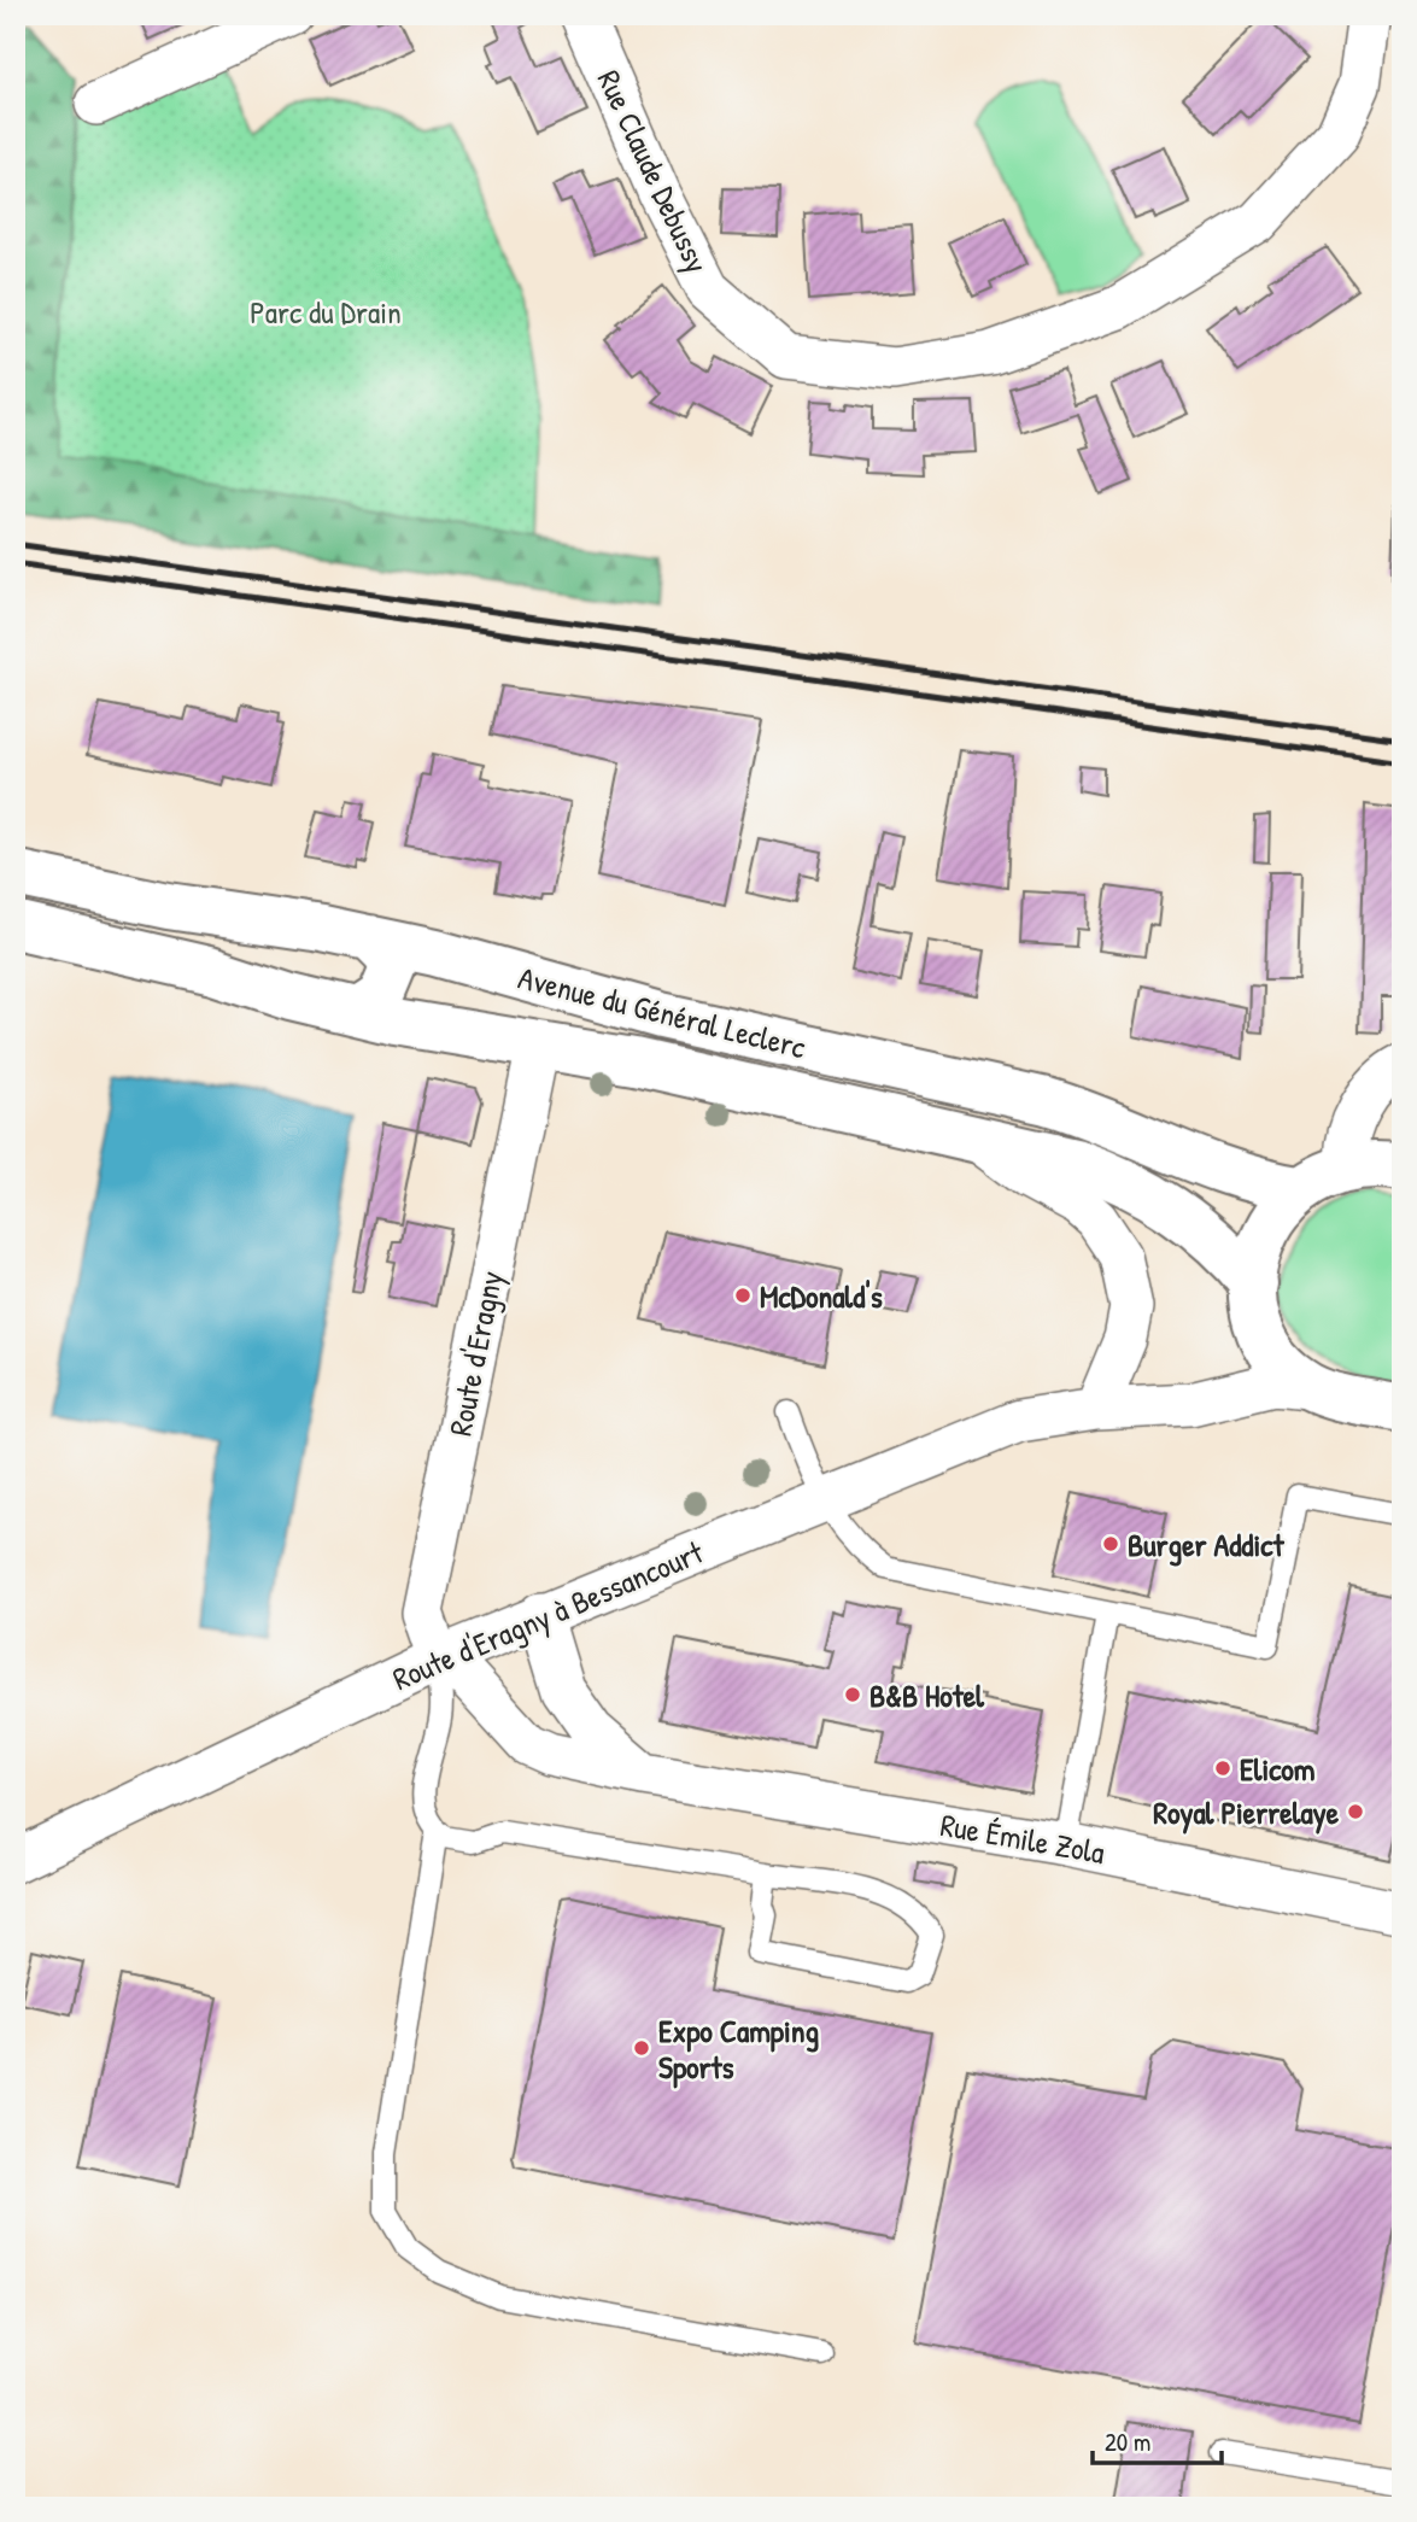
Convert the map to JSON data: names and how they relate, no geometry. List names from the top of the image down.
{
  "streets": {
    "main road": ["Avenue du Général Leclerc"],
    "street": [
      "Rue Claude Debussy",
      "Route d'Eragny",
      "Route d'Eragny à Bessancourt",
      "Rue Émile Zola"
    ]
  },
  "crossings": [
    ["Avenue du Général Leclerc", "Route d'Eragny"],
    ["Avenue du Général Leclerc", "Route d'Eragny à Bessancourt"],
    ["Route d'Eragny", "Route d'Eragny à Bessancourt"],
    ["Route d'Eragny", "Rue Émile Zola"],
    ["Route d'Eragny à Bessancourt", "Rue Émile Zola"]
  ],
  "parks": ["Parc du Drain"],
  "places": [
    "McDonald's",
    "Burger Addict",
    "B&B Hotel",
    "Elicom",
    "Royal Pierrelaye",
    "Expo Camping Sports"
  ],
  "scale_bar": "20 m"
}
